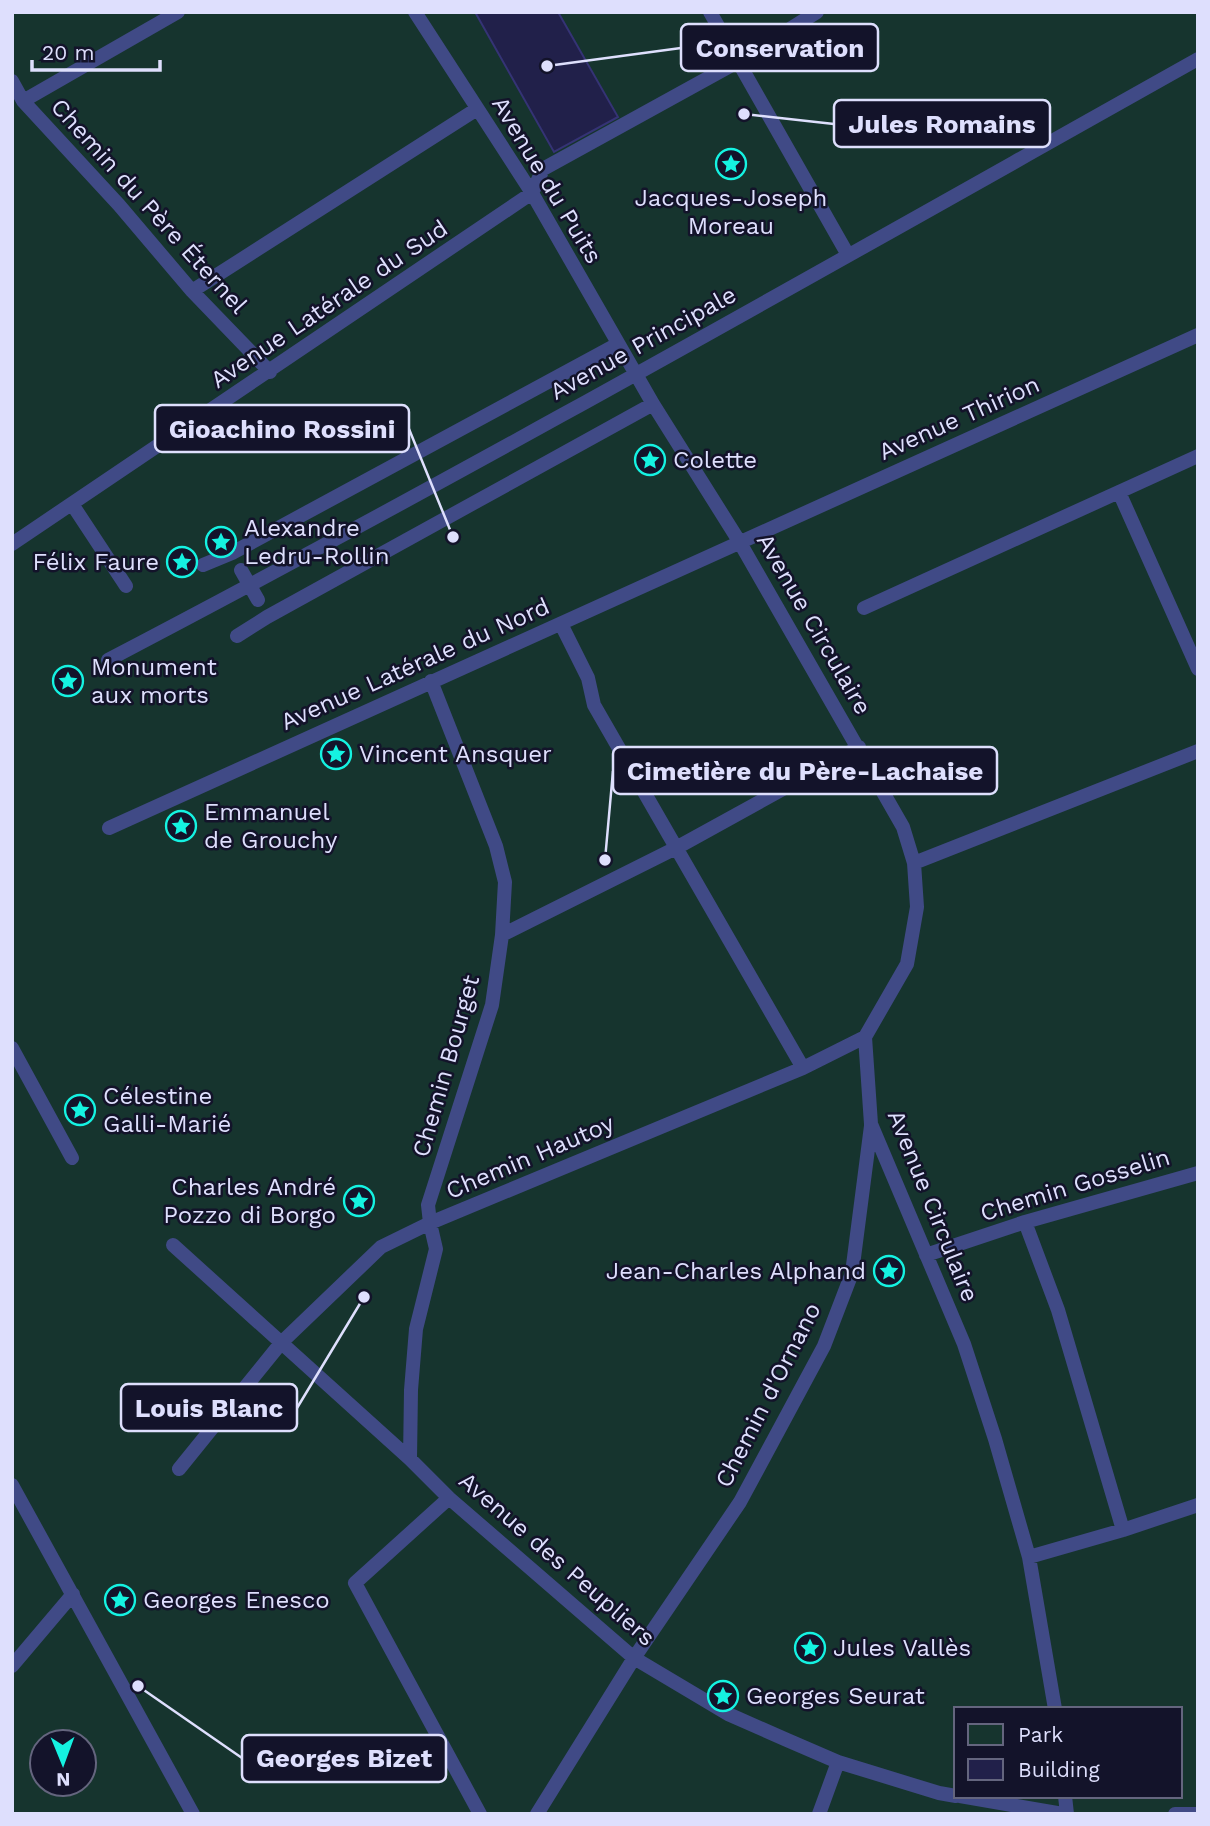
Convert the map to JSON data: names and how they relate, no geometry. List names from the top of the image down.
{
  "streets": {
    "lane": [
      "Avenue du Puits",
      "Chemin du Père Éternel",
      "Avenue Latérale du Sud",
      "Avenue Principale",
      "Avenue Thirion",
      "Avenue Circulaire",
      "Avenue Latérale du Nord",
      "Chemin Bourget",
      "Chemin Hautoy",
      "Chemin Gosselin",
      "Chemin d'Ornano",
      "Avenue des Peupliers"
    ]
  },
  "crossings": [
    ["Avenue du Puits", "Avenue Latérale du Sud"],
    ["Avenue du Puits", "Avenue Principale"],
    ["Avenue du Puits", "Avenue Circulaire"],
    ["Chemin du Père Éternel", "Avenue Latérale du Sud"],
    ["Avenue Principale", "Avenue Circulaire"],
    ["Avenue Thirion", "Avenue Circulaire"],
    ["Avenue Thirion", "Avenue Latérale du Nord"],
    ["Avenue Circulaire", "Avenue Latérale du Nord"],
    ["Avenue Circulaire", "Chemin Hautoy"],
    ["Avenue Circulaire", "Chemin Gosselin"],
    ["Avenue Circulaire", "Chemin d'Ornano"],
    ["Avenue Latérale du Nord", "Chemin Bourget"],
    ["Chemin Bourget", "Chemin Hautoy"],
    ["Chemin Hautoy", "Avenue des Peupliers"],
    ["Chemin d'Ornano", "Avenue des Peupliers"]
  ],
  "places": {
    "other": [
      "Conservation",
      "Jules Romains",
      "Gioachino Rossini",
      "Cimetière du Père-Lachaise",
      "Louis Blanc",
      "Georges Bizet"
    ],
    "place": [
      "Jacques-Joseph Moreau",
      "Colette",
      "Alexandre Ledru-Rollin",
      "Félix Faure",
      "Monument aux morts",
      "Vincent Ansquer",
      "Emmanuel de Grouchy",
      "Célestine Galli-Marié",
      "Charles André Pozzo di Borgo",
      "Jean-Charles Alphand",
      "Georges Enesco",
      "Jules Vallès",
      "Georges Seurat"
    ]
  },
  "legend": ["Park", "Building"],
  "scale_bar": "20 m",
  "north": "bottom"
}
